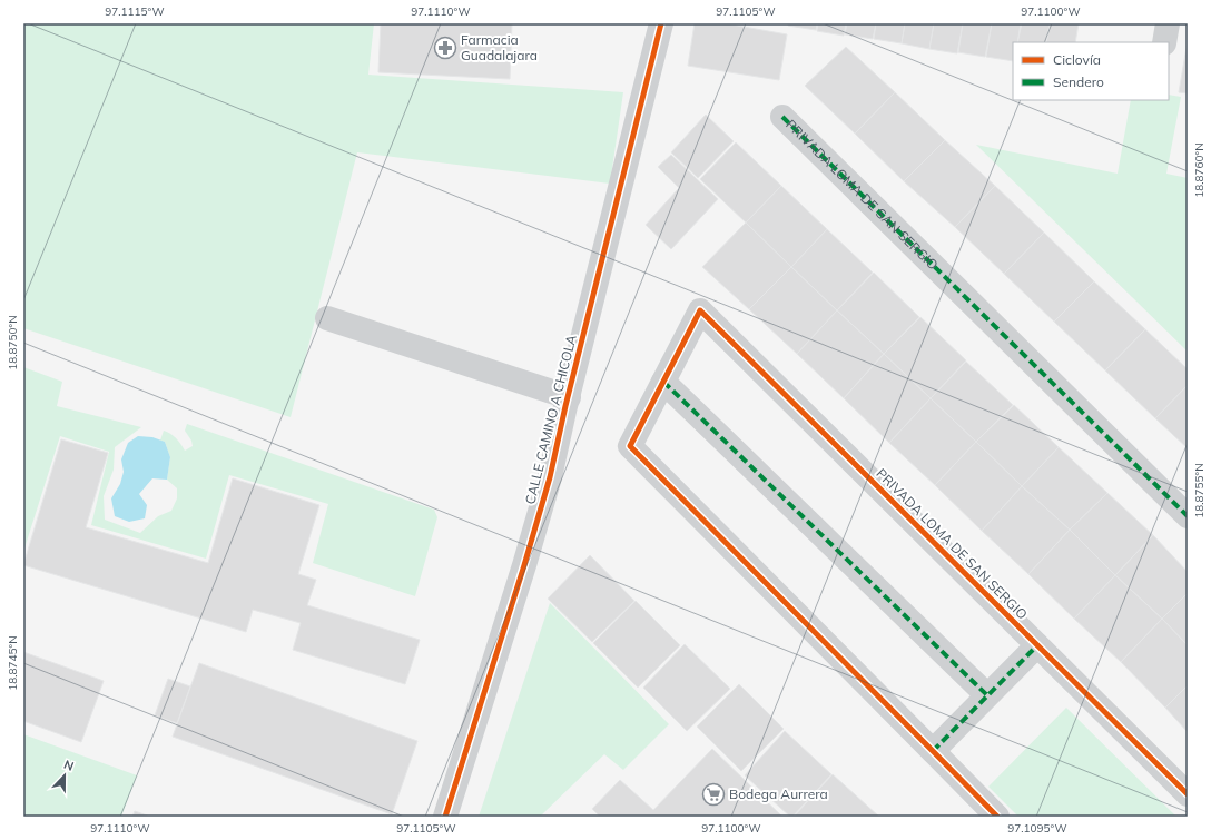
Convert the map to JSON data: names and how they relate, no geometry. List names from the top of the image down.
{
  "streets": {
    "street": ["PRIVADA LOMA DE SAN SERGIO", "CALLE CAMINO A CHICOLA"]
  },
  "places": {
    "pharmacy": ["Farmacia Guadalajara"],
    "supermarket": ["Bodega Aurrera"]
  },
  "legend": ["Ciclovía", "Sendero"],
  "north": "top",
  "coordinates": [
    "97.1115°W",
    "97.1110°W",
    "97.1105°W",
    "97.1100°W",
    "18.8760°N",
    "18.8750°N",
    "18.8755°N",
    "18.8745°N",
    "97.1095°W"
  ]
}
